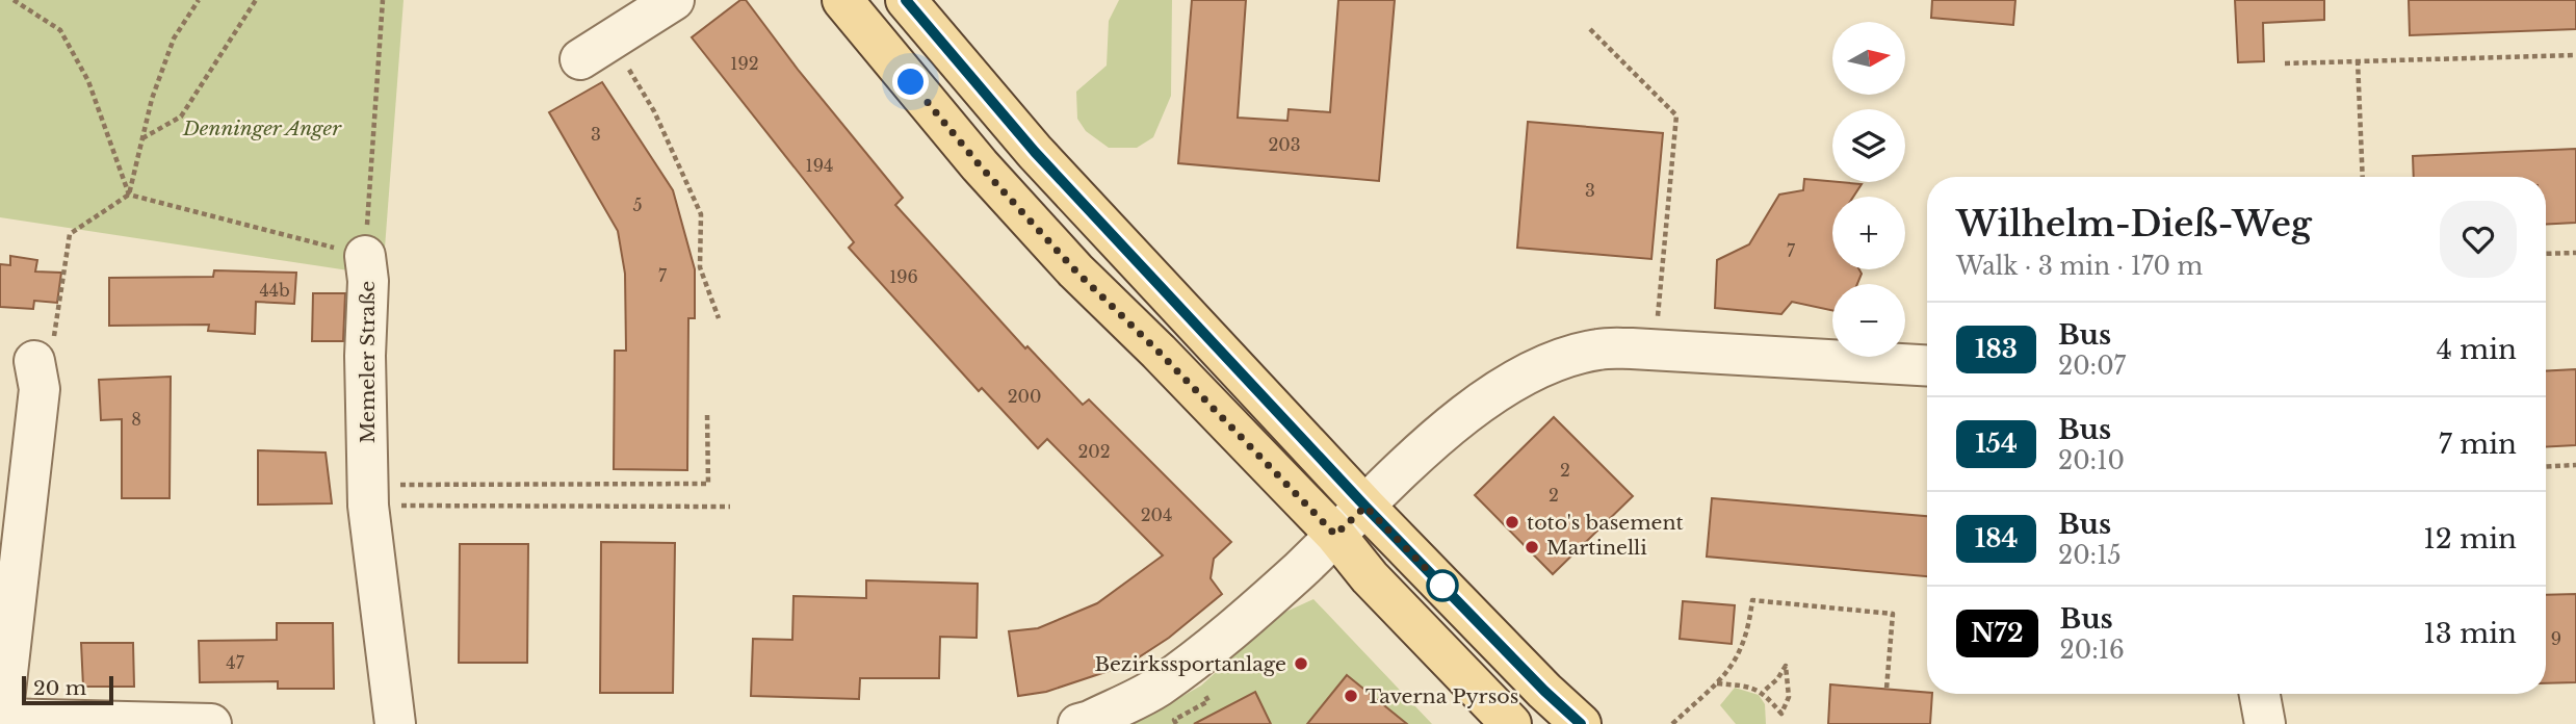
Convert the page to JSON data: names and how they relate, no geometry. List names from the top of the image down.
{
  "streets": {
    "street": ["Memeler Straße"]
  },
  "parks": ["Denninger Anger"],
  "places": [
    "toto's basement",
    "Martinelli",
    "Bezirkssportanlage",
    "Taverna Pyrsos"
  ],
  "lines": ["bus line 183"],
  "house_numbers": [
    "192",
    "3",
    "203",
    "194",
    "3",
    "5",
    "7",
    "7",
    "196",
    "44b",
    "200",
    "8",
    "202",
    "2",
    "2",
    "204",
    "9",
    "47"
  ],
  "scale_bar": "20 m",
  "north": "right",
  "page": {
    "map_buttons": ["+", "−"],
    "heading": ["Wilhelm-Dieß-Weg", "Walk · 3 min · 170 m"],
    "list": [
      {
        "mark": "183",
        "name": "Bus",
        "note": "20:07",
        "value": "4 min"
      },
      {
        "mark": "154",
        "name": "Bus",
        "note": "20:10",
        "value": "7 min"
      },
      {
        "mark": "184",
        "name": "Bus",
        "note": "20:15",
        "value": "12 min"
      },
      {
        "mark": "N72",
        "name": "Bus",
        "note": "20:16",
        "value": "13 min"
      }
    ],
    "scale": "20 m"
  }
}
